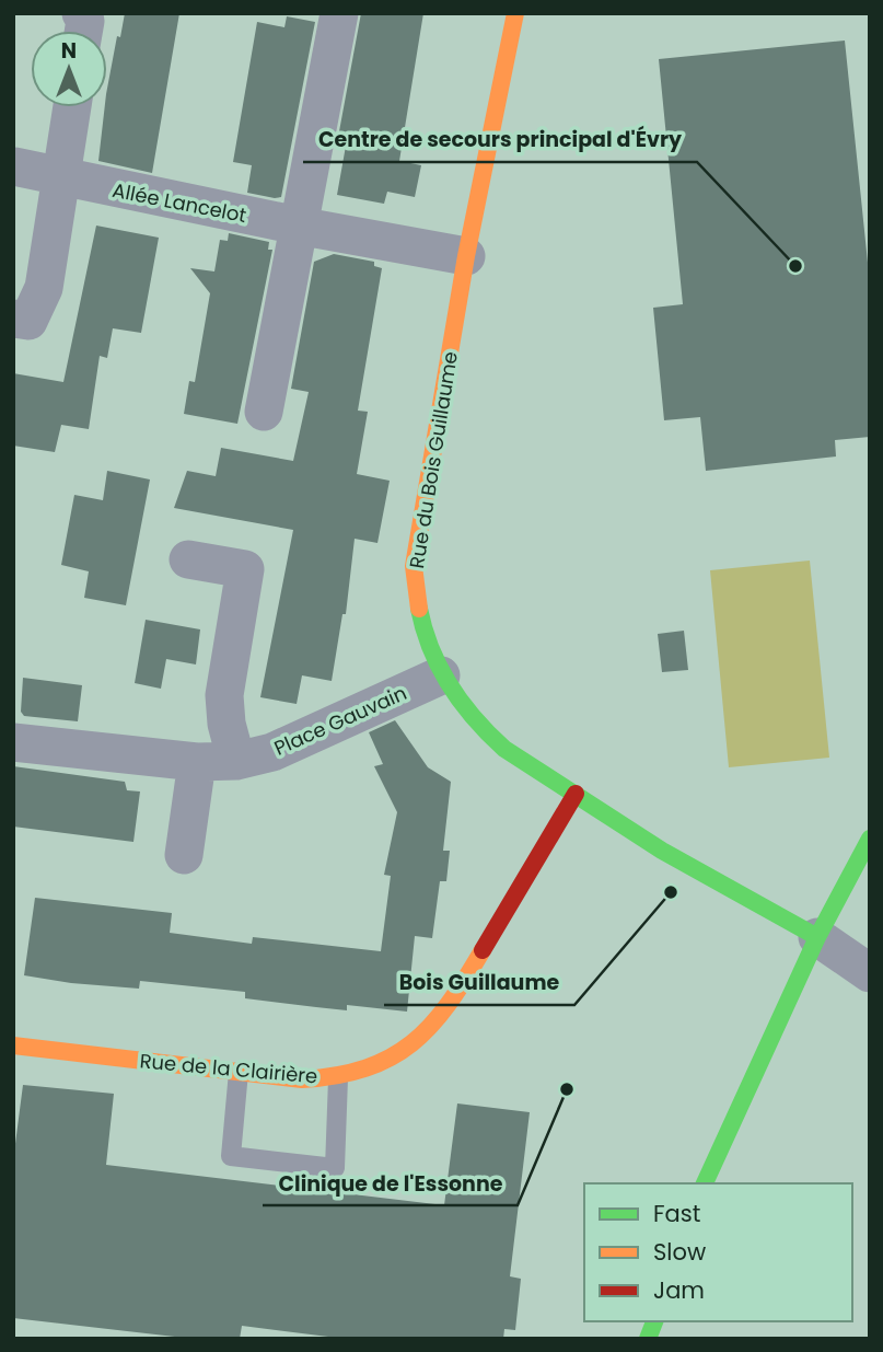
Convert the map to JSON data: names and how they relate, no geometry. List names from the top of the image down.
{
  "streets": {
    "main road": ["Rue du Bois Guillaume", "Rue de la Clairière"],
    "street": ["Allée Lancelot", "Place Gauvain"]
  },
  "crossings": [
    ["Allée Lancelot", "Rue du Bois Guillaume"],
    ["Rue du Bois Guillaume", "Place Gauvain"],
    ["Rue du Bois Guillaume", "Rue de la Clairière"]
  ],
  "places": ["Centre de secours principal d'Évry", "Bois Guillaume", "Clinique de l'Essonne"],
  "legend": ["Fast", "Slow", "Jam"],
  "north": "top"
}
